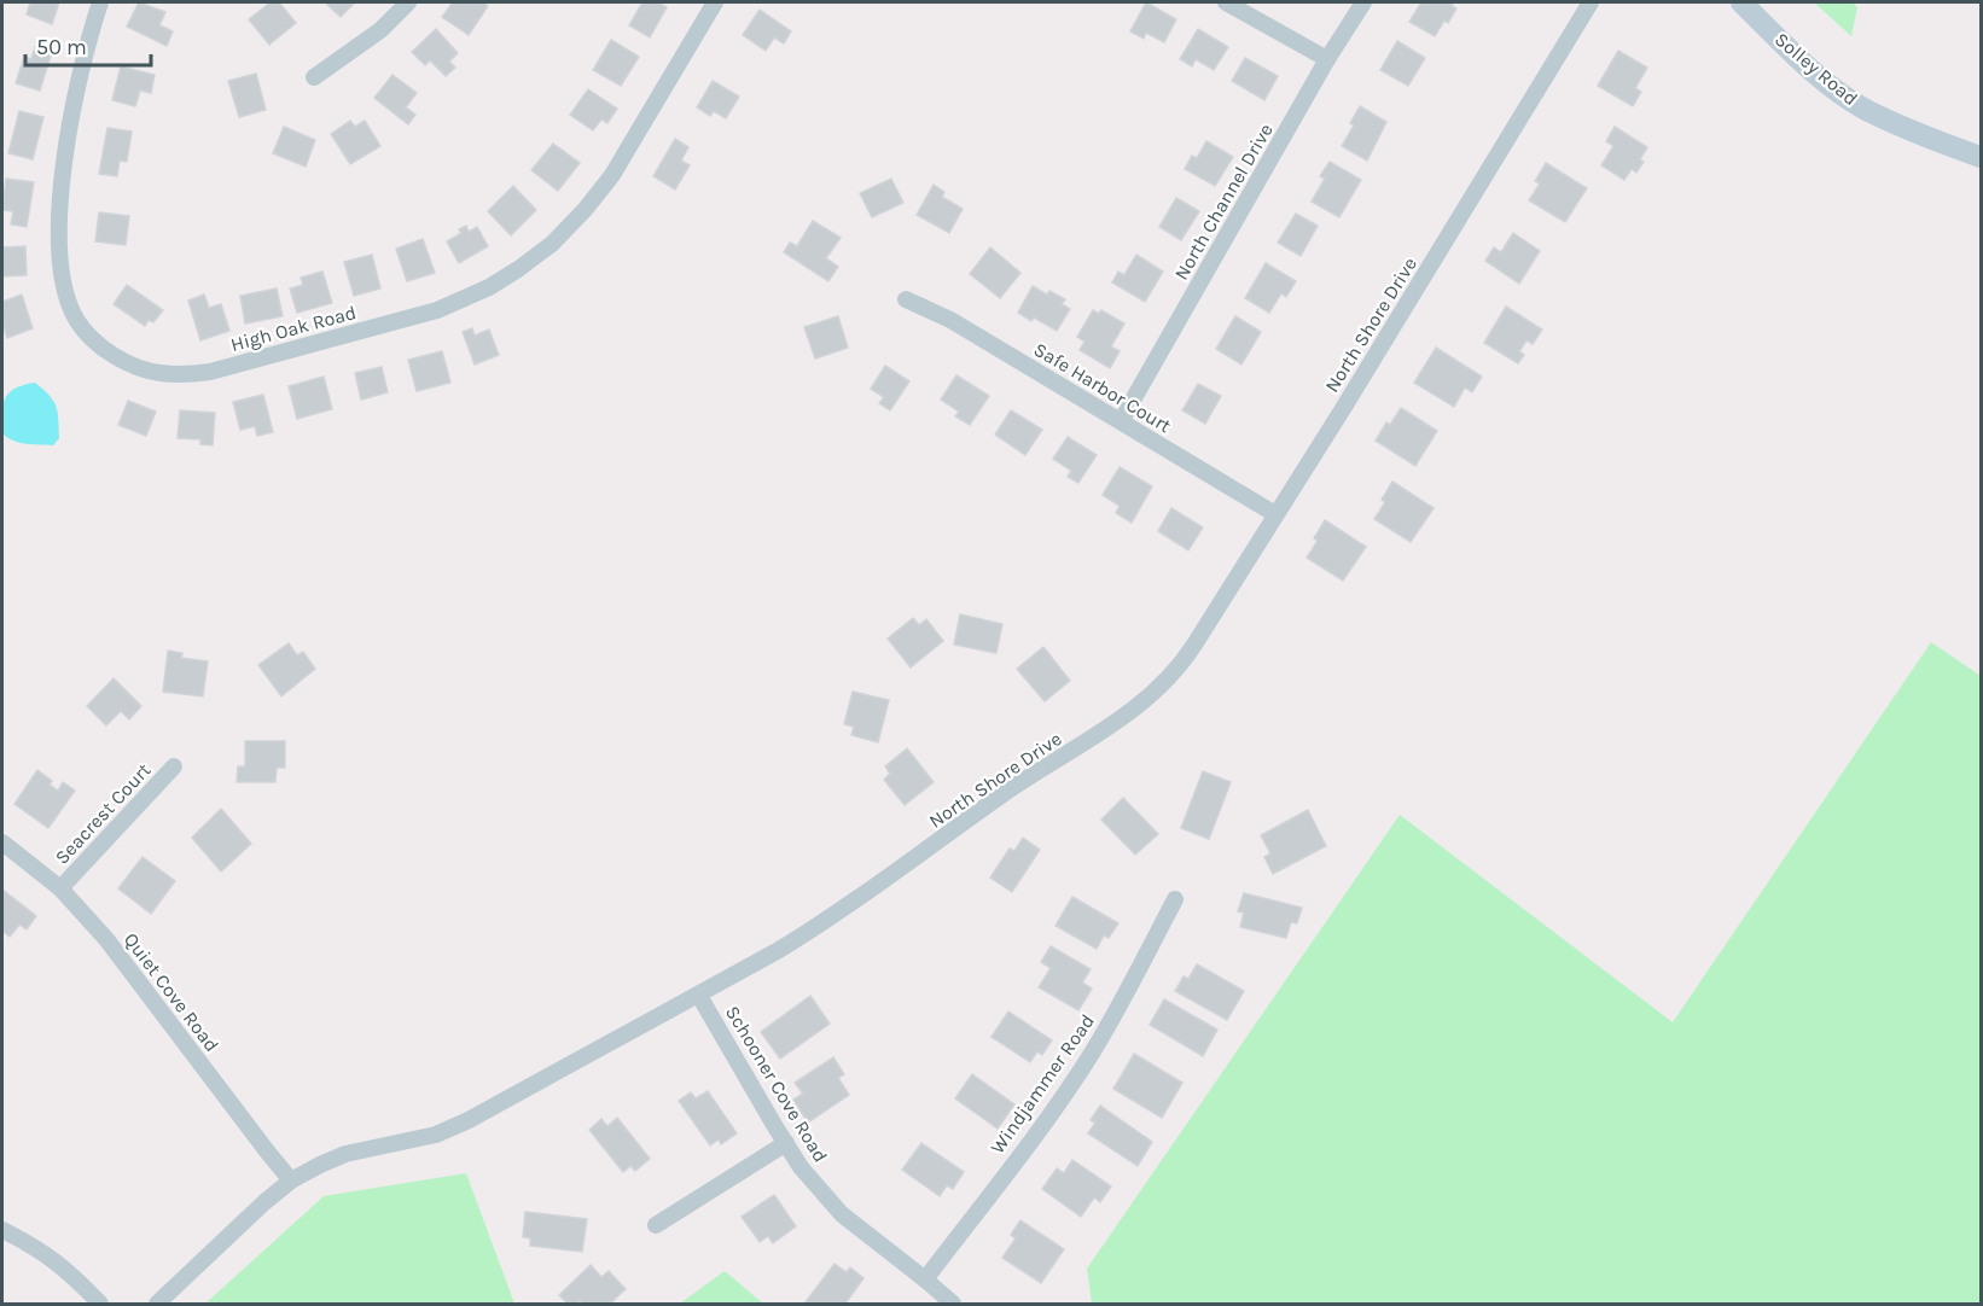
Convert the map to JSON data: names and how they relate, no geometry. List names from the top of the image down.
{
  "streets": {
    "main road": ["Solley Road"],
    "street": [
      "North Channel Drive",
      "North Shore Drive",
      "High Oak Road",
      "Safe Harbor Court",
      "Seacrest Court",
      "Quiet Cove Road",
      "Schooner Cove Road",
      "Windjammer Road"
    ]
  },
  "crossings": [
    ["North Channel Drive", "Safe Harbor Court"],
    ["North Shore Drive", "Safe Harbor Court"],
    ["North Shore Drive", "Quiet Cove Road"],
    ["North Shore Drive", "Schooner Cove Road"],
    ["Seacrest Court", "Quiet Cove Road"],
    ["Schooner Cove Road", "Windjammer Road"]
  ],
  "scale_bar": "50 m"
}
